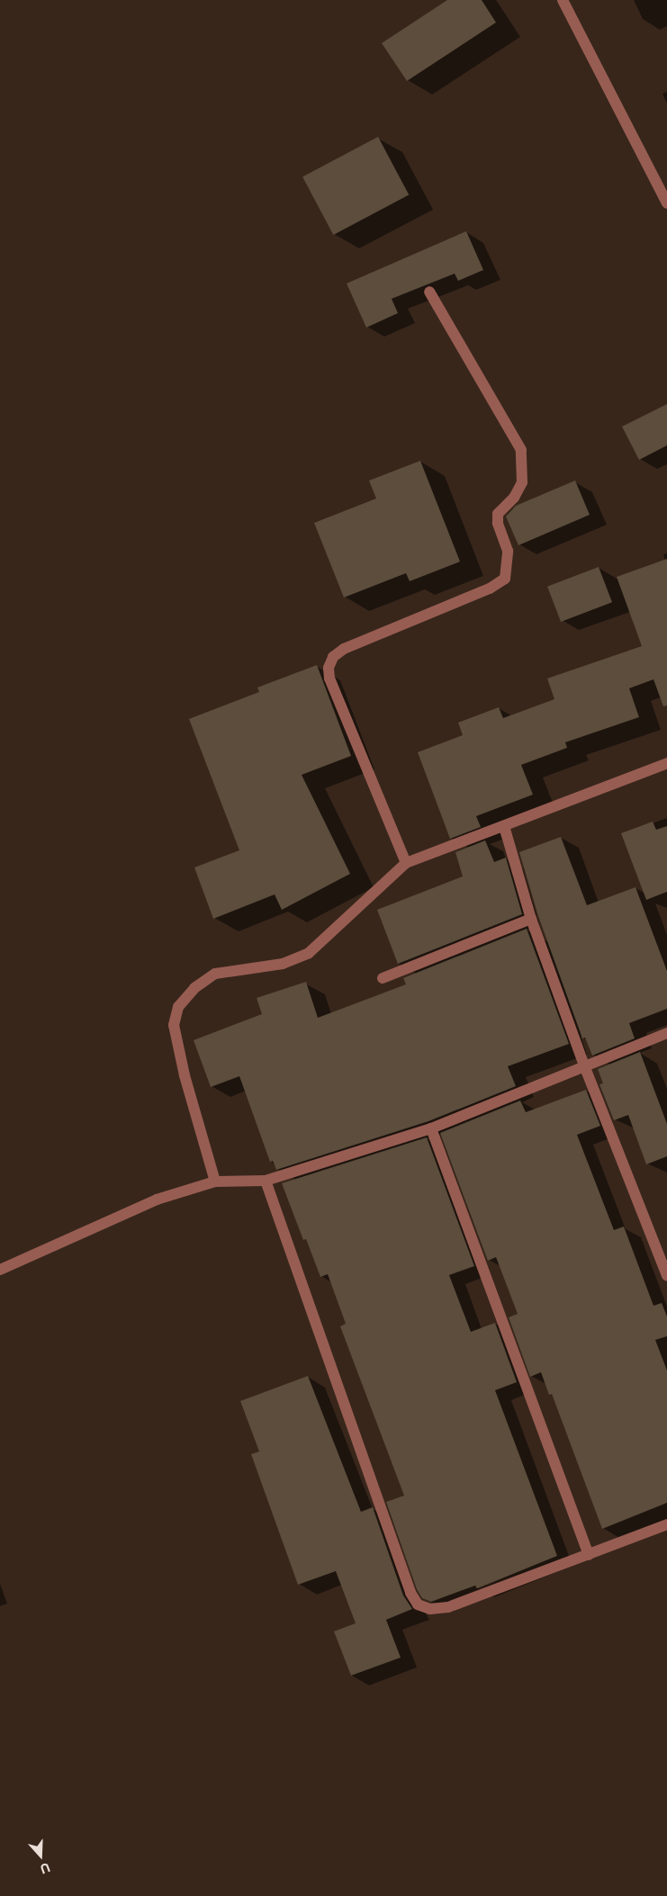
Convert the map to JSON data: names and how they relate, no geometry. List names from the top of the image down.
{
  "north": "bottom"
}
